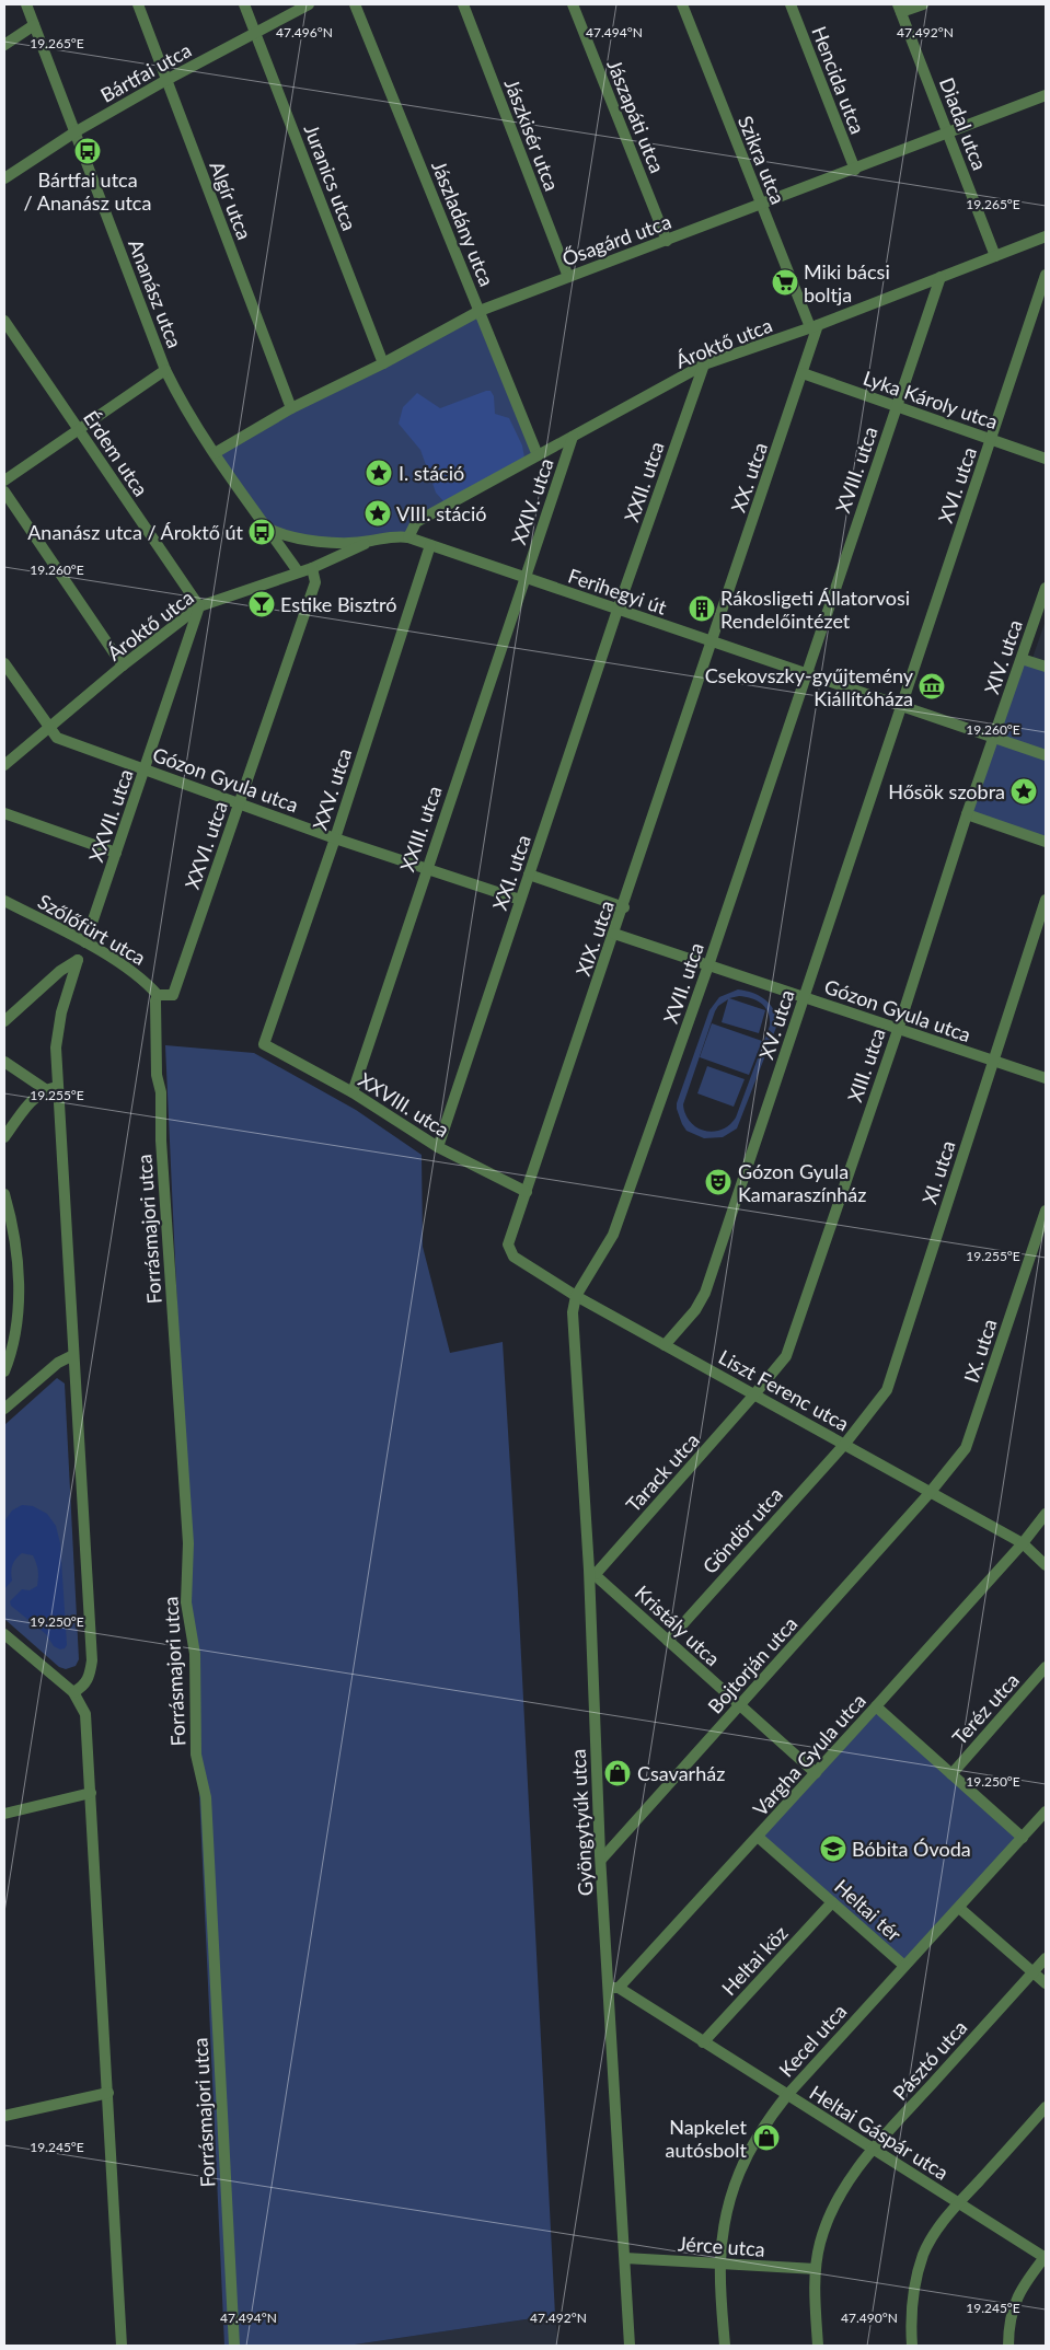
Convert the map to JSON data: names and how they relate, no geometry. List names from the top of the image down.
{
  "streets": {
    "street": [
      "Bártfai utca",
      "Hencida utca",
      "Jászapáti utca",
      "Diadal utca",
      "Jászkisér utca",
      "Szikra utca",
      "Juranics utca",
      "Algír utca",
      "Jászladány utca",
      "Ősagárd utca",
      "Ananász utca",
      "Ároktő utca",
      "Lyka Károly utca",
      "Érdem utca",
      "XVIII. utca",
      "XX. utca",
      "XXII. utca",
      "XVI. utca",
      "XXIV. utca",
      "Ferihegyi út",
      "XIV. utca",
      "Gózon Gyula utca",
      "XXV. utca",
      "XXVII. utca",
      "XXIII. utca",
      "XXVI. utca",
      "XXI. utca",
      "Szőlőfürt utca",
      "XIX. utca",
      "XVII. utca",
      "XV. utca",
      "XIII. utca",
      "XXVIII. utca",
      "XI. utca",
      "Forrásmajori utca",
      "IX. utca",
      "Liszt Ferenc utca",
      "Tarack utca",
      "Göndör utca",
      "Kristály utca",
      "Bojtorján utca",
      "Teréz utca",
      "Vargha Gyula utca",
      "Gyöngytyúk utca",
      "Heltai tér",
      "Heltai köz",
      "Kecel utca",
      "Pásztó utca",
      "Heltai Gáspár utca",
      "Jérce utca"
    ]
  },
  "crossings": [
    ["Bártfai utca", "Juranics utca"],
    ["Bártfai utca", "Algír utca"],
    ["Bártfai utca", "Ananász utca"],
    ["Hencida utca", "Ősagárd utca"],
    ["Jászapáti utca", "Ősagárd utca"],
    ["Diadal utca", "Ősagárd utca"],
    ["Diadal utca", "Ároktő utca"],
    ["Jászkisér utca", "Ősagárd utca"],
    ["Szikra utca", "Ősagárd utca"],
    ["Szikra utca", "Ároktő utca"],
    ["Szikra utca", "XX. utca"],
    ["Juranics utca", "Ősagárd utca"],
    ["Algír utca", "Ősagárd utca"],
    ["Jászladány utca", "Ősagárd utca"],
    ["Jászladány utca", "Ároktő utca"],
    ["Ősagárd utca", "Ananász utca"],
    ["Ananász utca", "Ároktő utca"],
    ["Ananász utca", "Ferihegyi út"],
    ["Ároktő utca", "Érdem utca"],
    ["Ároktő utca", "XVIII. utca"],
    ["Ároktő utca", "XX. utca"],
    ["Ároktő utca", "XXII. utca"],
    ["Ároktő utca", "XXIV. utca"],
    ["Ároktő utca", "Ferihegyi út"],
    ["Ároktő utca", "Gózon Gyula utca"],
    ["Ároktő utca", "XXVII. utca"],
    ["Ároktő utca", "XXVI. utca"],
    ["Lyka Károly utca", "XVIII. utca"],
    ["Lyka Károly utca", "XX. utca"],
    ["Lyka Károly utca", "XVI. utca"],
    ["Érdem utca", "XXVII. utca"],
    ["XVIII. utca", "Ferihegyi út"],
    ["XVIII. utca", "XVII. utca"],
    ["XX. utca", "Ferihegyi út"],
    ["XX. utca", "XIX. utca"],
    ["XXII. utca", "Ferihegyi út"],
    ["XXII. utca", "XXI. utca"],
    ["XVI. utca", "Ferihegyi út"],
    ["XVI. utca", "XV. utca"],
    ["XXIV. utca", "Ferihegyi út"],
    ["XXIV. utca", "XXIII. utca"],
    ["Ferihegyi út", "XIV. utca"],
    ["Ferihegyi út", "XXV. utca"],
    ["Ferihegyi út", "XXIII. utca"],
    ["Ferihegyi út", "XXI. utca"],
    ["Ferihegyi út", "XIX. utca"],
    ["Ferihegyi út", "XVII. utca"],
    ["Ferihegyi út", "XV. utca"],
    ["Ferihegyi út", "XIII. utca"],
    ["XIV. utca", "XIII. utca"],
    ["Gózon Gyula utca", "XXV. utca"],
    ["Gózon Gyula utca", "XXVII. utca"],
    ["Gózon Gyula utca", "XXIII. utca"],
    ["Gózon Gyula utca", "XXVI. utca"],
    ["Gózon Gyula utca", "XXI. utca"],
    ["Gózon Gyula utca", "XIX. utca"],
    ["Gózon Gyula utca", "XVII. utca"],
    ["Gózon Gyula utca", "XV. utca"],
    ["Gózon Gyula utca", "XIII. utca"],
    ["Gózon Gyula utca", "XI. utca"],
    ["XXV. utca", "XXVIII. utca"],
    ["XXVII. utca", "Szőlőfürt utca"],
    ["XXIII. utca", "XXVIII. utca"],
    ["XXVI. utca", "Szőlőfürt utca"],
    ["XXVI. utca", "Forrásmajori utca"],
    ["XXI. utca", "XXVIII. utca"],
    ["Szőlőfürt utca", "Forrásmajori utca"],
    ["XIX. utca", "XXVIII. utca"],
    ["XIX. utca", "Liszt Ferenc utca"],
    ["XVII. utca", "Liszt Ferenc utca"],
    ["XVII. utca", "Gyöngytyúk utca"],
    ["XV. utca", "Liszt Ferenc utca"],
    ["XIII. utca", "Liszt Ferenc utca"],
    ["XIII. utca", "Tarack utca"],
    ["XI. utca", "Liszt Ferenc utca"],
    ["XI. utca", "Göndör utca"],
    ["IX. utca", "Liszt Ferenc utca"],
    ["IX. utca", "Bojtorján utca"],
    ["Liszt Ferenc utca", "Tarack utca"],
    ["Liszt Ferenc utca", "Göndör utca"],
    ["Liszt Ferenc utca", "Bojtorján utca"],
    ["Liszt Ferenc utca", "Vargha Gyula utca"],
    ["Liszt Ferenc utca", "Gyöngytyúk utca"],
    ["Tarack utca", "Kristály utca"],
    ["Tarack utca", "Gyöngytyúk utca"],
    ["Göndör utca", "Kristály utca"],
    ["Kristály utca", "Bojtorján utca"],
    ["Kristály utca", "Vargha Gyula utca"],
    ["Kristály utca", "Gyöngytyúk utca"],
    ["Bojtorján utca", "Gyöngytyúk utca"],
    ["Vargha Gyula utca", "Gyöngytyúk utca"],
    ["Vargha Gyula utca", "Heltai tér"],
    ["Vargha Gyula utca", "Heltai Gáspár utca"],
    ["Gyöngytyúk utca", "Heltai Gáspár utca"],
    ["Gyöngytyúk utca", "Jérce utca"],
    ["Heltai tér", "Heltai köz"],
    ["Heltai tér", "Kecel utca"],
    ["Heltai köz", "Heltai Gáspár utca"],
    ["Kecel utca", "Heltai Gáspár utca"],
    ["Kecel utca", "Jérce utca"],
    ["Pásztó utca", "Heltai Gáspár utca"],
    ["Pásztó utca", "Jérce utca"]
  ],
  "places": {
    "bus stop": ["Bártfai utca / Ananász utca", "Ananász utca / Ároktő út"],
    "supermarket": ["Miki bácsi boltja"],
    "place": ["I. stáció", "VIII. stáció", "Hősök szobra"],
    "bar": ["Estike Bisztró"],
    "building": ["Rákosligeti Állatorvosi Rendelőintézet"],
    "museum": ["Csekovszky-gyűjtemény Kiállítóháza"],
    "theatre": ["Gózon Gyula Kamaraszínház"],
    "shop": ["Csavarház", "Napkelet autósbolt"],
    "school or university": ["Bóbita Óvoda"]
  },
  "coordinates": [
    "47.496°N",
    "47.494°N",
    "47.492°N",
    "19.265°E",
    "19.260°E",
    "19.255°E",
    "19.250°E",
    "19.245°E",
    "47.490°N"
  ]
}
